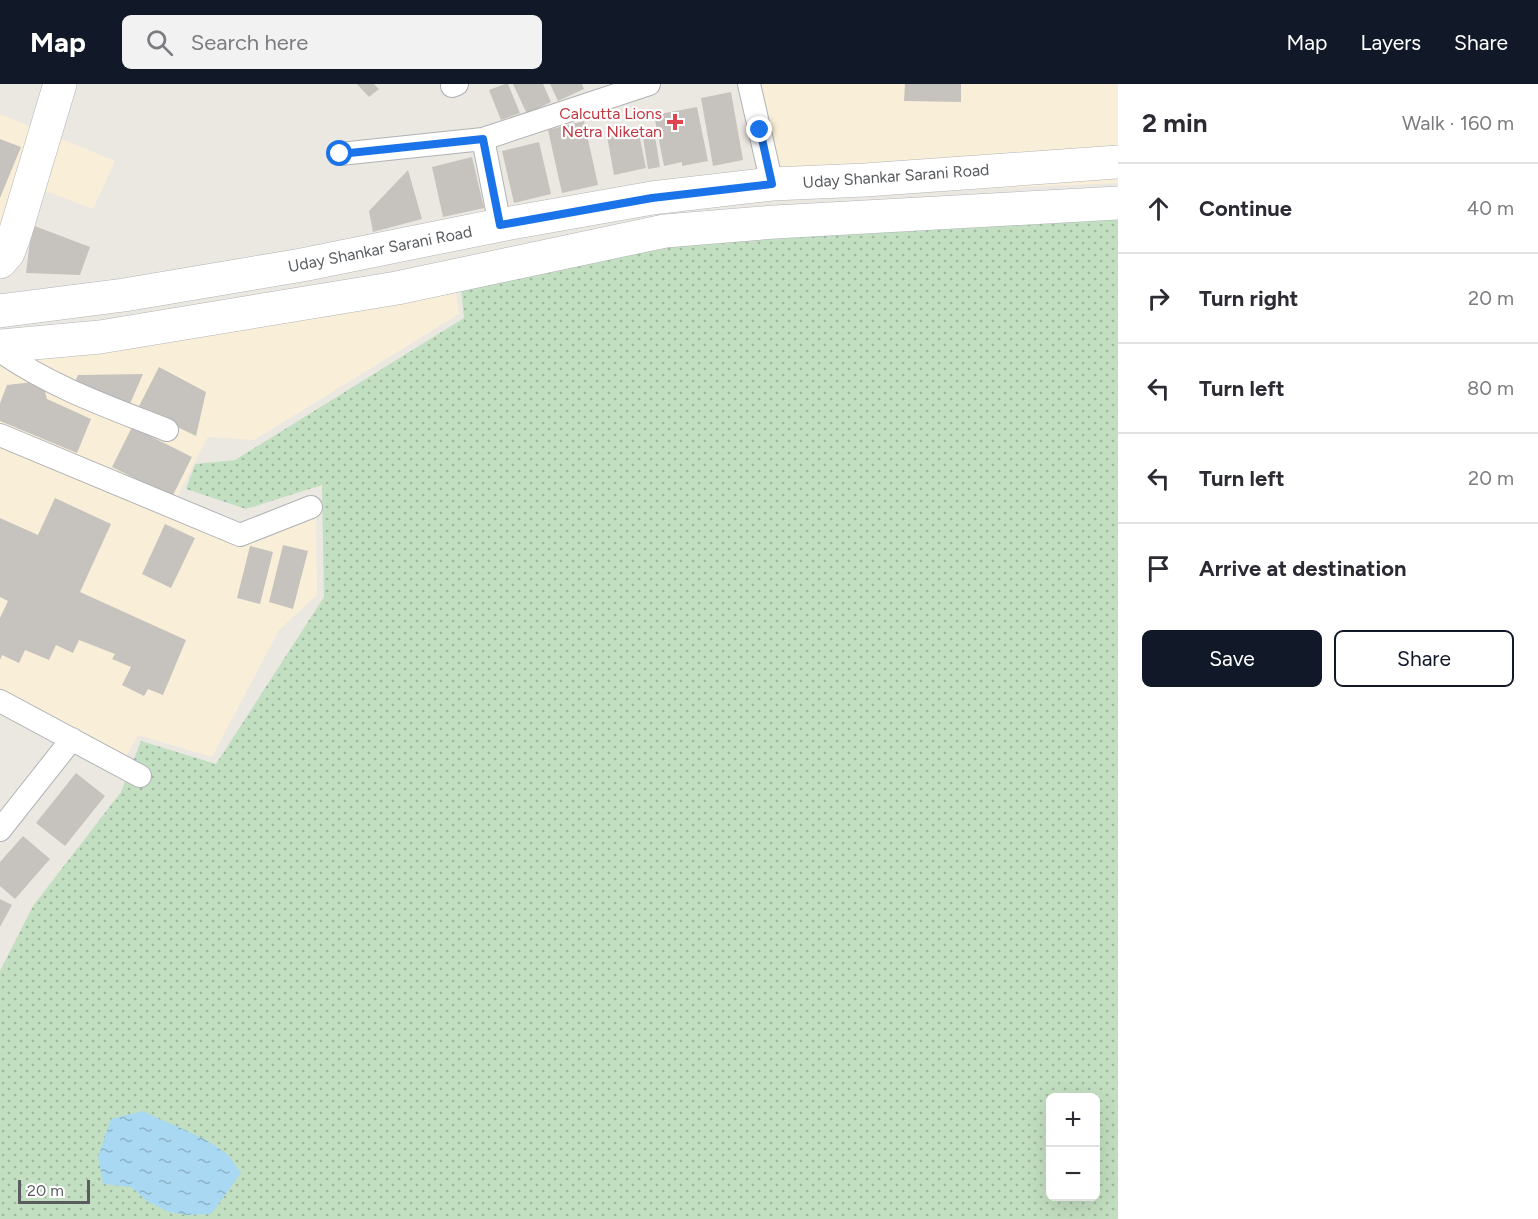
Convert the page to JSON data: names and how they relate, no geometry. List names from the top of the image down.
{
  "streets": {
    "street": ["Uday Shankar Sarani Road"]
  },
  "places": {
    "health": ["Calcutta Lions Netra Niketan"]
  },
  "scale_bar": "20 m",
  "page": {
    "header": "Map",
    "search": "Search here",
    "nav": ["Map", "Layers", "Share"],
    "heading": ["2 min", "Walk · 160 m"],
    "list": [
      ["Continue", "40 m"],
      ["Turn right", "20 m"],
      ["Turn left", "80 m"],
      ["Turn left", "20 m"],
      "Arrive at destination"
    ],
    "buttons": ["Save", "Share"],
    "map_buttons": ["+", "−"],
    "scale": "20 m"
  }
}
